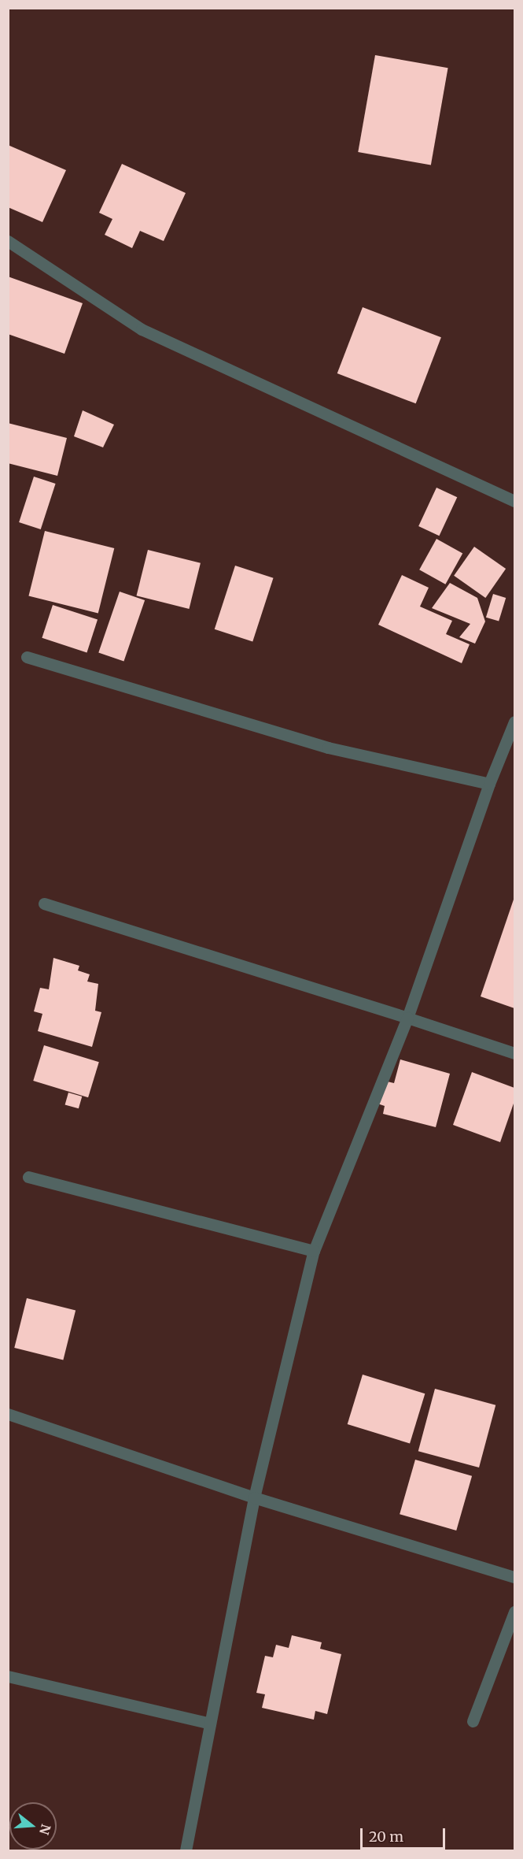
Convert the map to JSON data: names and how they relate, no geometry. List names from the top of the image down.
{
  "scale_bar": "20 m",
  "north": "right"
}
